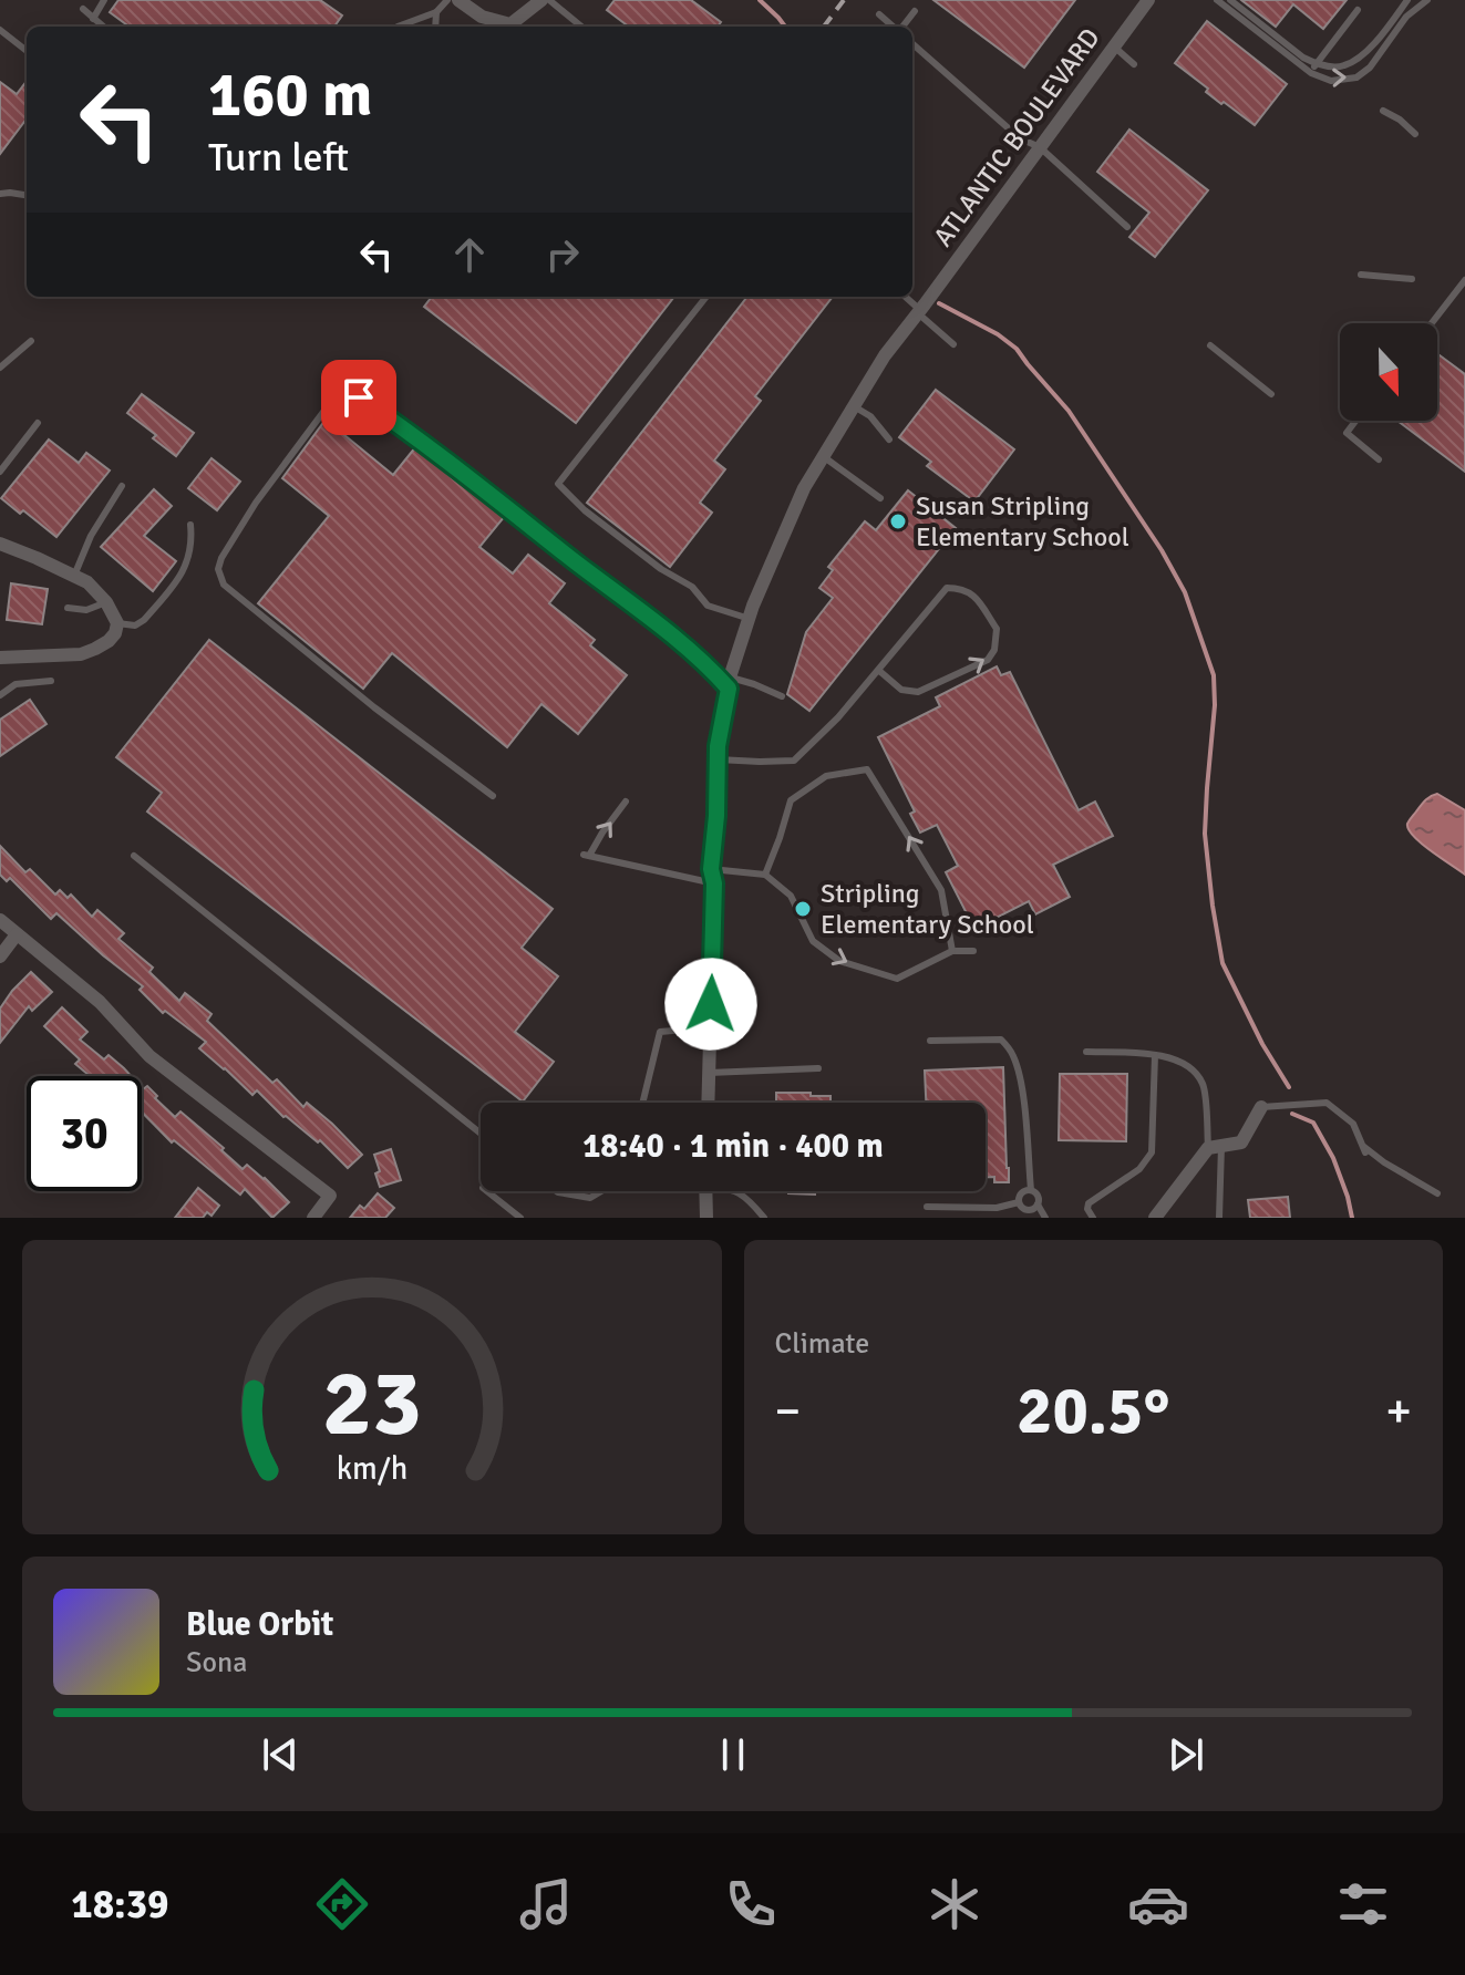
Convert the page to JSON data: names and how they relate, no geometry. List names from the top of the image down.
{
  "streets": {
    "street": ["ATLANTIC BOULEVARD"]
  },
  "places": ["Susan Stripling Elementary School", "Stripling Elementary School"],
  "north": "bottom",
  "page": {
    "turn": ["160 m", "Turn left"],
    "limit": "30",
    "trip": "18:40 · 1 min · 400 m",
    "tile": "Climate",
    "heat": ["−", "20.5°", "+"],
    "song": ["Blue Orbit", "Sona"],
    "tabs": "18:39",
    "gauge": ["23", "km/h"]
  }
}
